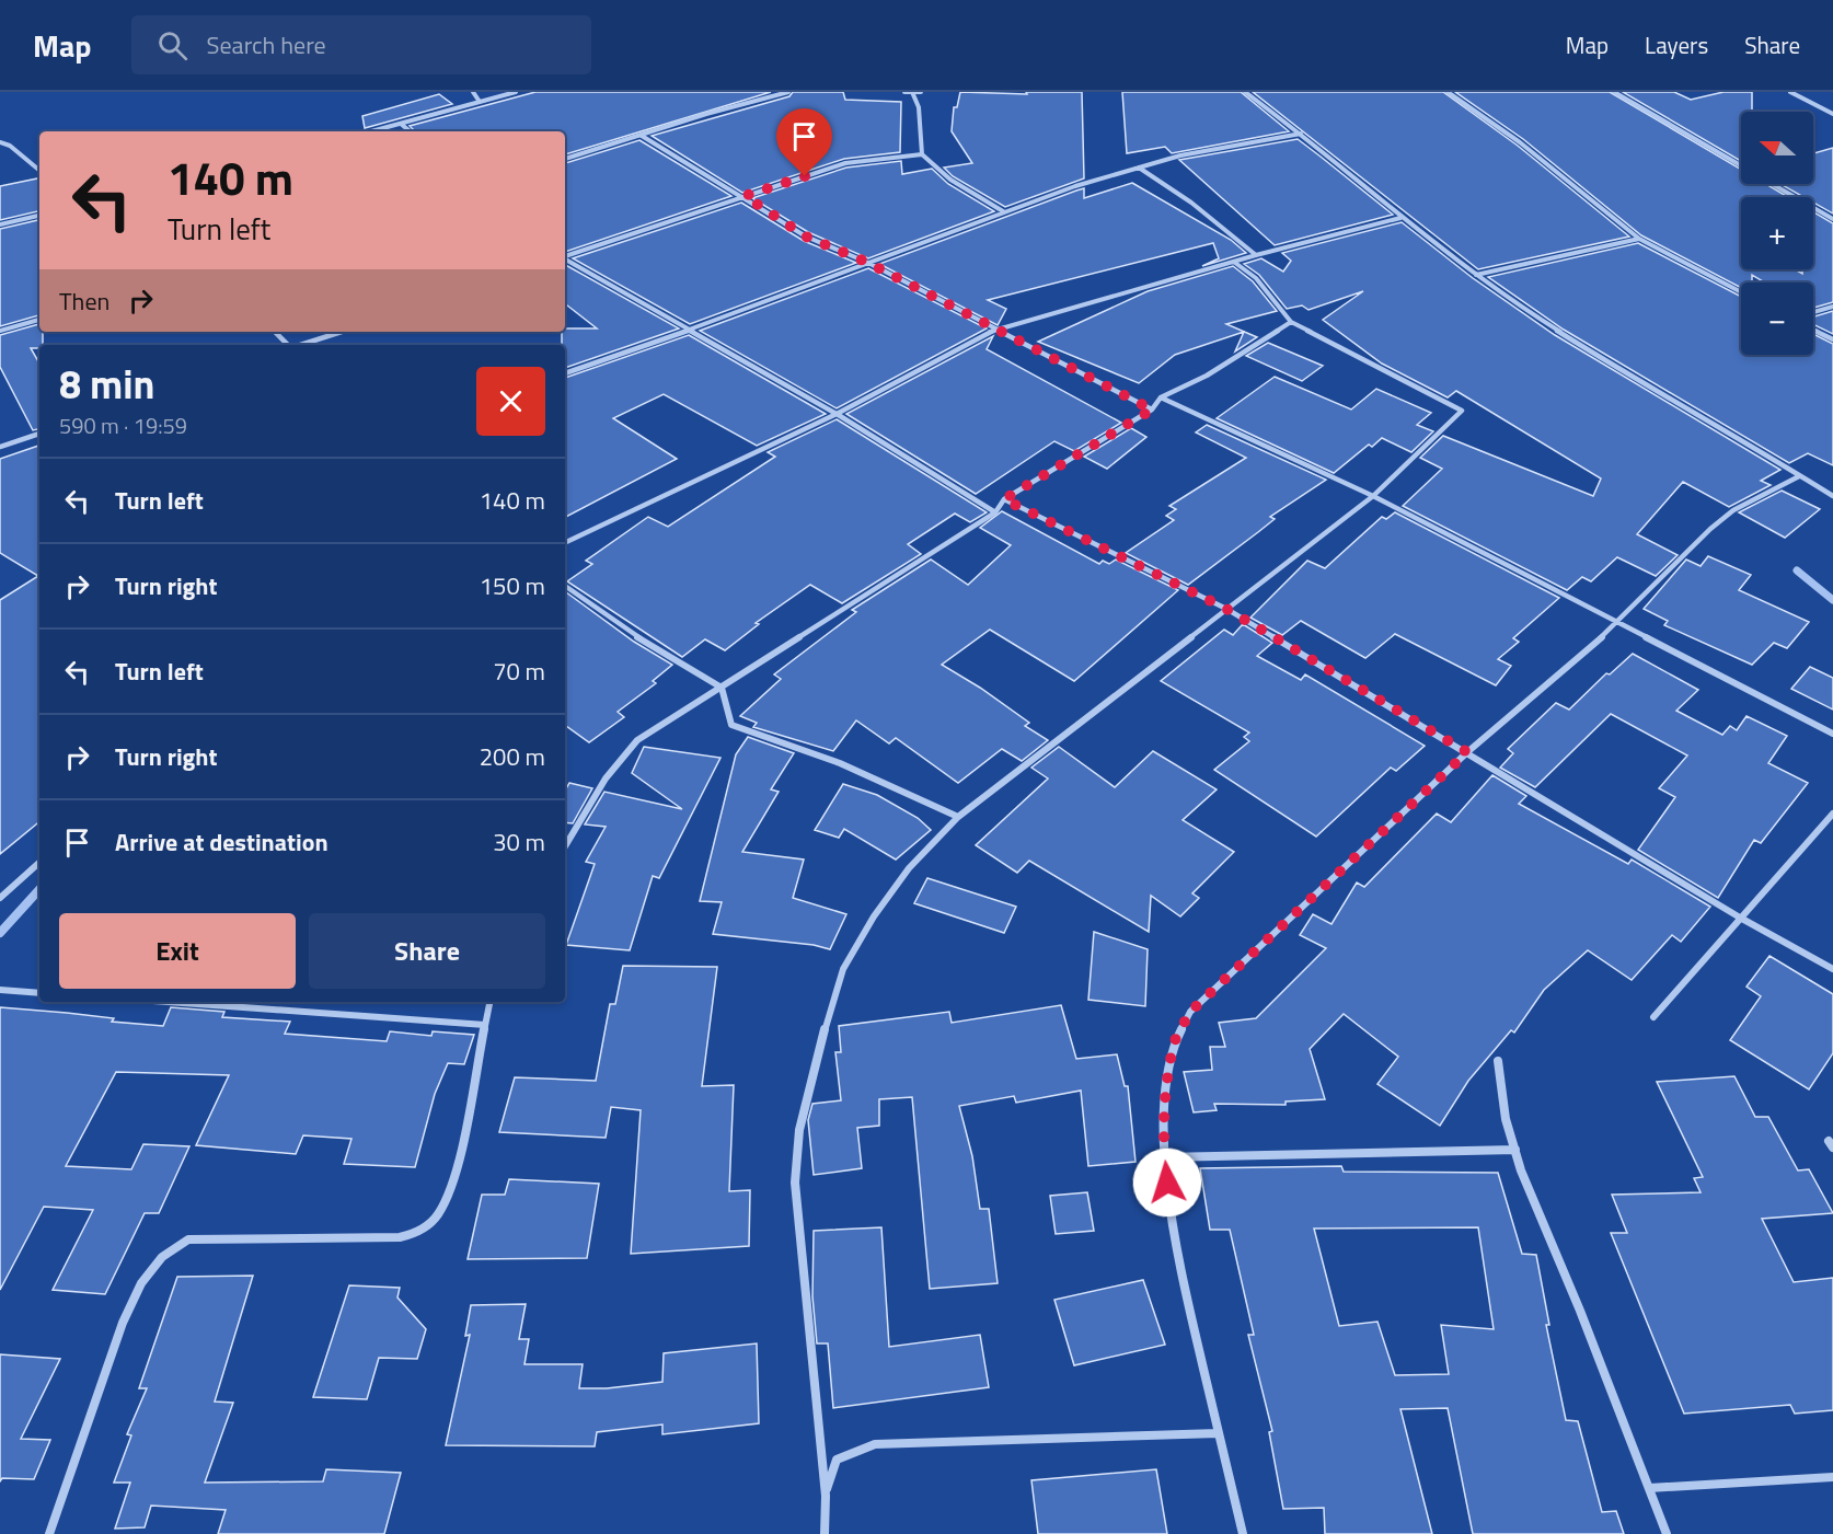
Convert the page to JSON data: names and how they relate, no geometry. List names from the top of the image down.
{
  "north": "left",
  "page": {
    "header": "Map",
    "search": "Search here",
    "nav": ["Map", "Layers", "Share"],
    "map_buttons": ["+", "−"],
    "turn": ["140 m", "Turn left"],
    "then": "Then",
    "heading": ["8 min", "590 m · 19:59"],
    "list": [
      {
        "name": "Turn left",
        "value": "140 m"
      },
      {
        "name": "Turn right",
        "value": "150 m"
      },
      {
        "name": "Turn left",
        "value": "70 m"
      },
      {
        "name": "Turn right",
        "value": "200 m"
      },
      {
        "name": "Arrive at destination",
        "value": "30 m"
      }
    ],
    "buttons": ["Exit", "Share"]
  }
}
